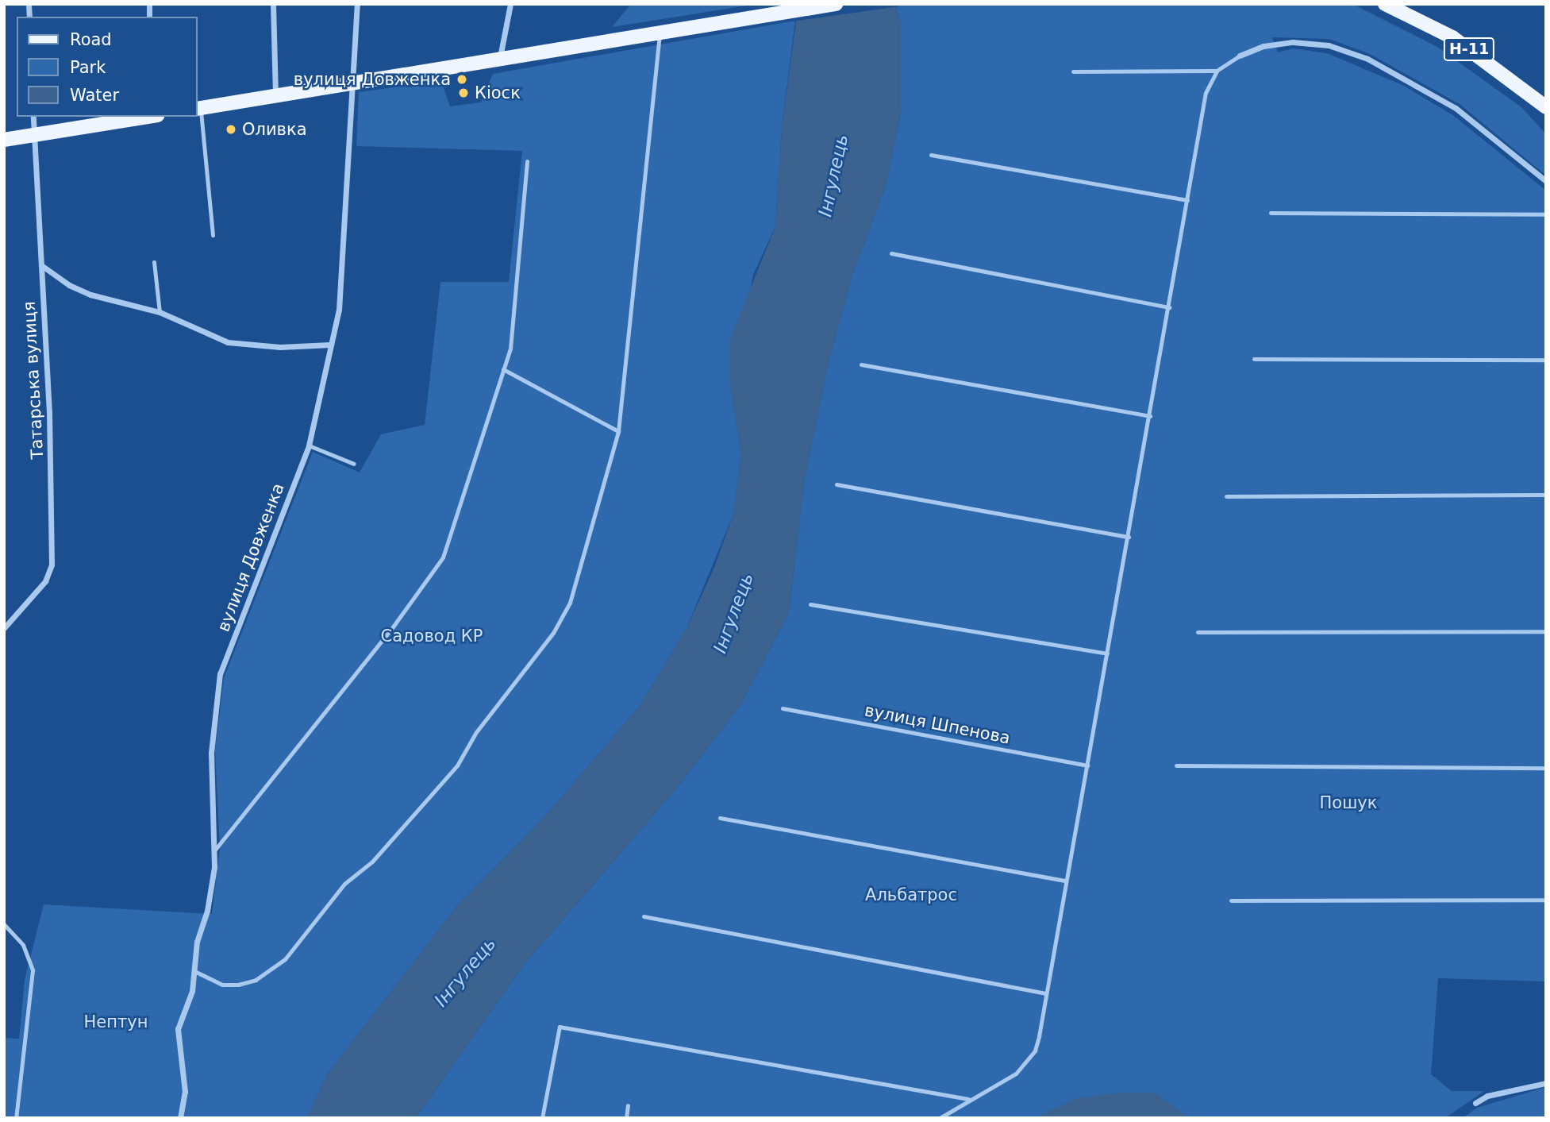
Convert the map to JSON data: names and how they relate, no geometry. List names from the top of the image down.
{
  "streets": {
    "main road": ["Н-11"],
    "street": ["Татарська вулиця", "вулиця Довженка"],
    "lane": ["вулиця Шпенова"]
  },
  "water": ["Інгулець"],
  "parks": [
    "Садовод КР",
    "Пошук",
    "Альбатрос",
    "Нептун"
  ],
  "places": ["вулиця Довженка", "Кіоск", "Оливка"],
  "legend": ["Road", "Park", "Water"]
}
